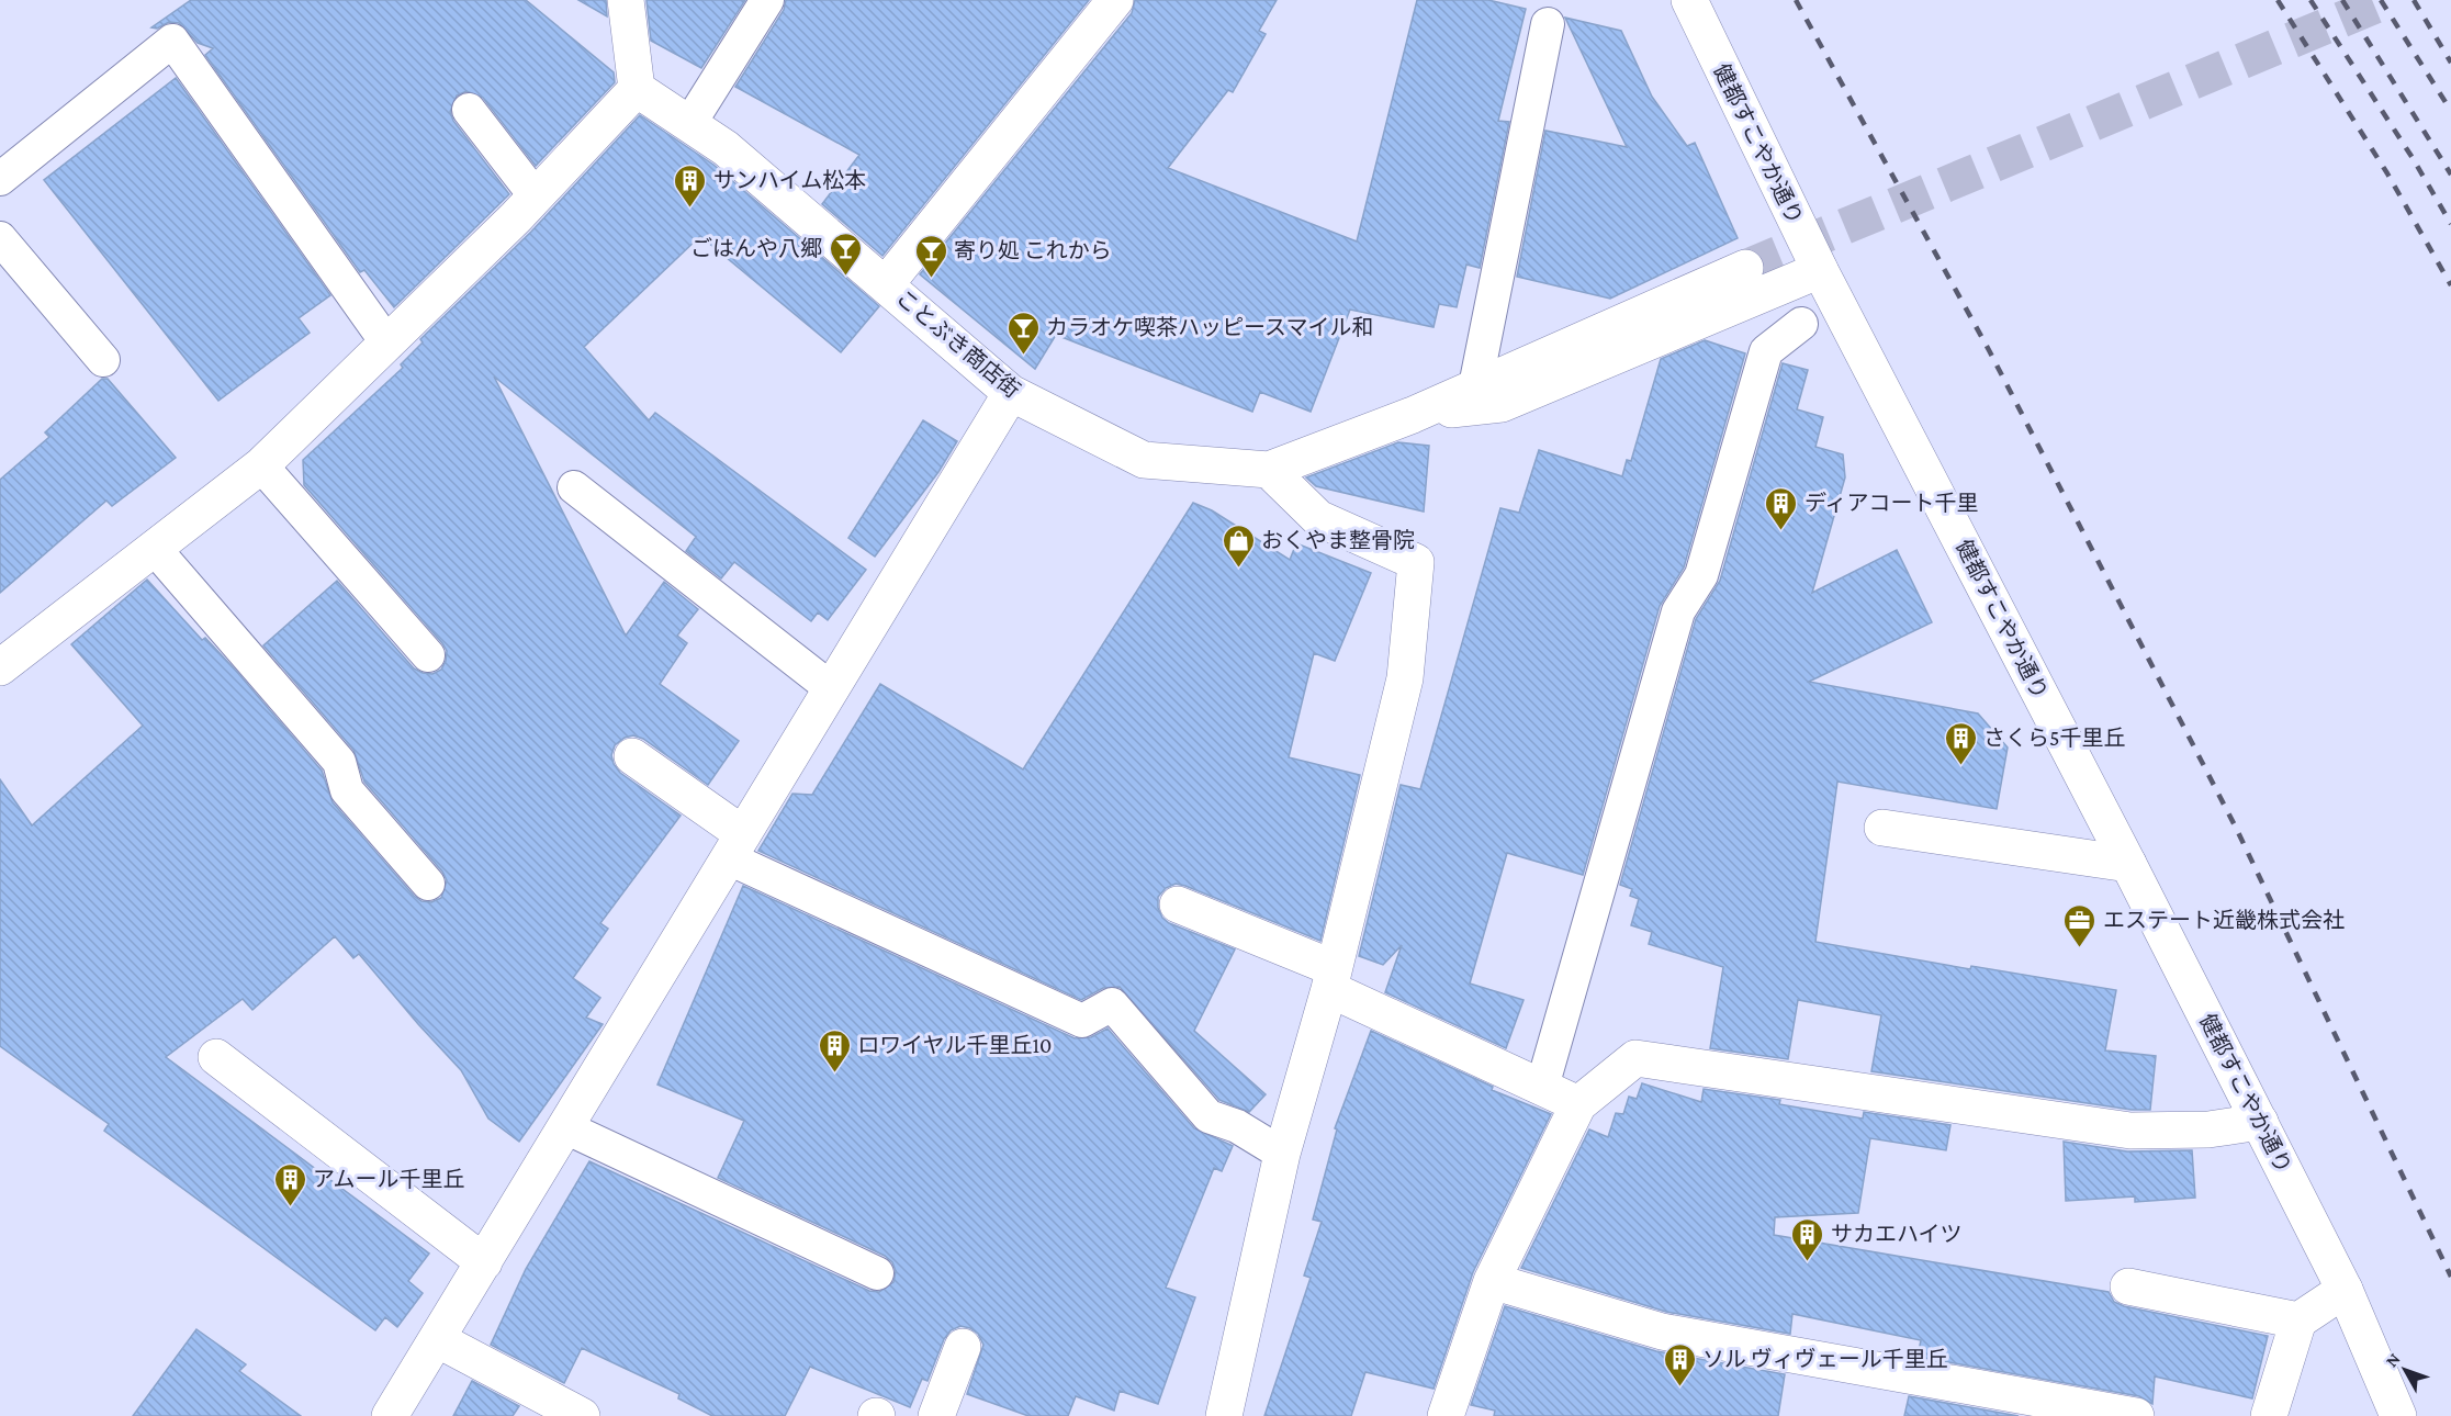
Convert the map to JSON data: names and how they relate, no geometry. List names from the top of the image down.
{
  "streets": {
    "street": ["健都すこやか通り", "ことぶき商店街"]
  },
  "places": {
    "building": [
      "サンハイム松本",
      "ディアコート千里",
      "さくら5千里丘",
      "ロワイヤル千里丘10",
      "アムール千里丘",
      "サカエハイツ",
      "ソル ヴィヴェール千里丘"
    ],
    "bar": ["ごはんや八郷", "寄り処 これから", "カラオケ喫茶ハッピースマイル和"],
    "shop": ["おくやま整骨院"],
    "office": ["エステート近畿株式会社"]
  },
  "north": "top left"
}
